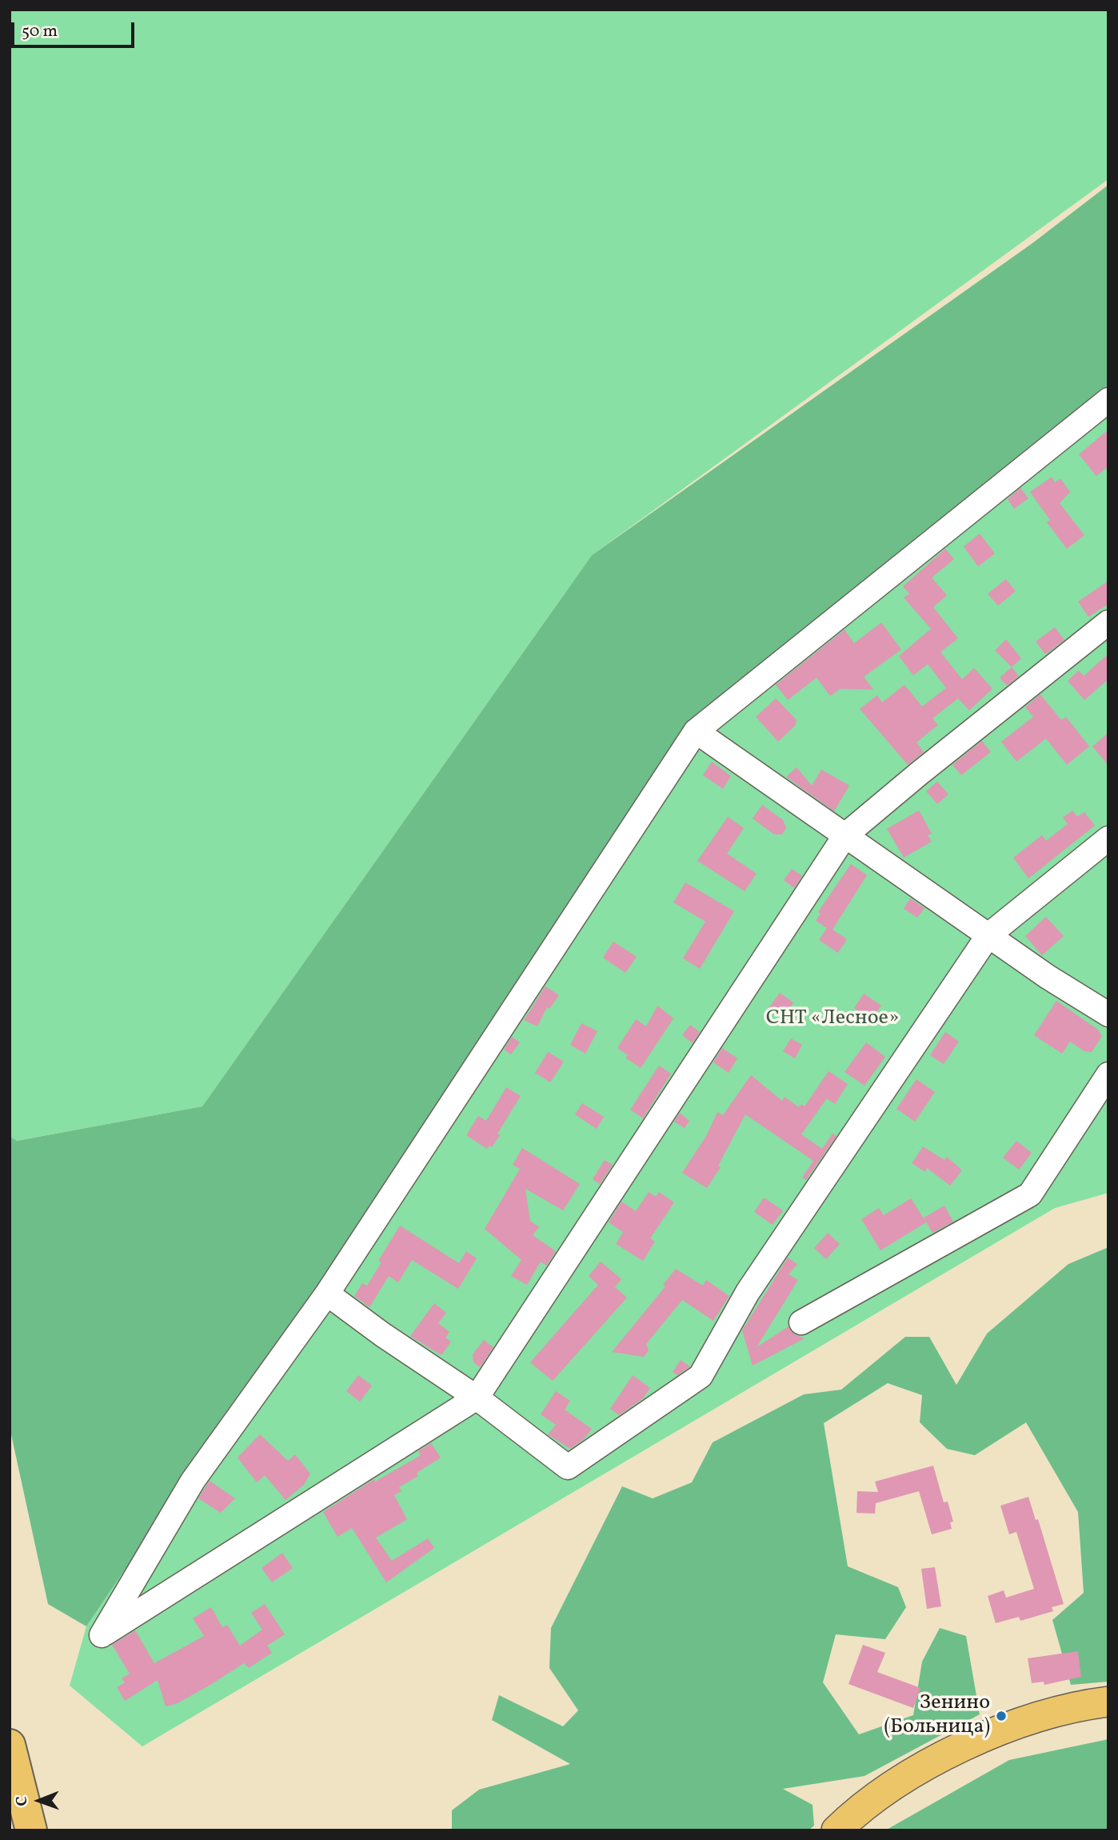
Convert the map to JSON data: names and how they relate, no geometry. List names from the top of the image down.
{
  "parks": ["СНТ «Лесное»"],
  "places": ["Зенино (Больница)"],
  "scale_bar": "50 m",
  "north": "left"
}
